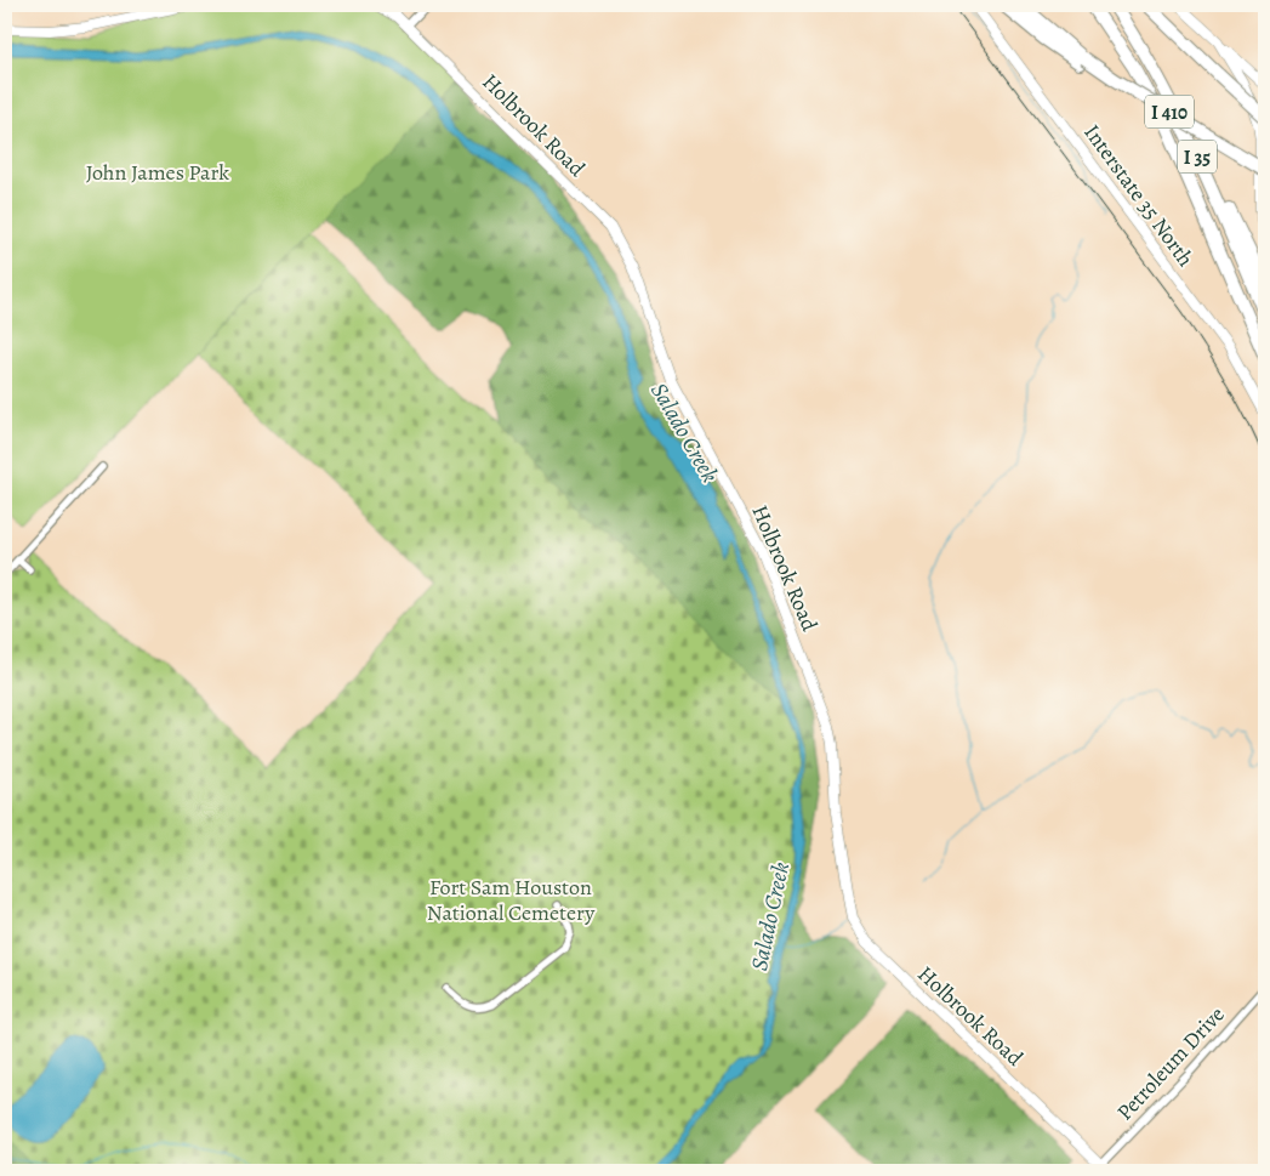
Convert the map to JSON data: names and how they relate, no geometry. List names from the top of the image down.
{
  "streets": {
    "highway": ["I 410", "I 35"],
    "street": ["Holbrook Road", "Interstate 35 North", "Petroleum Drive"]
  },
  "crossings": [
    ["Holbrook Road", "Petroleum Drive"]
  ],
  "water": ["Salado Creek"],
  "parks": ["John James Park", "Fort Sam Houston National Cemetery"]
}
